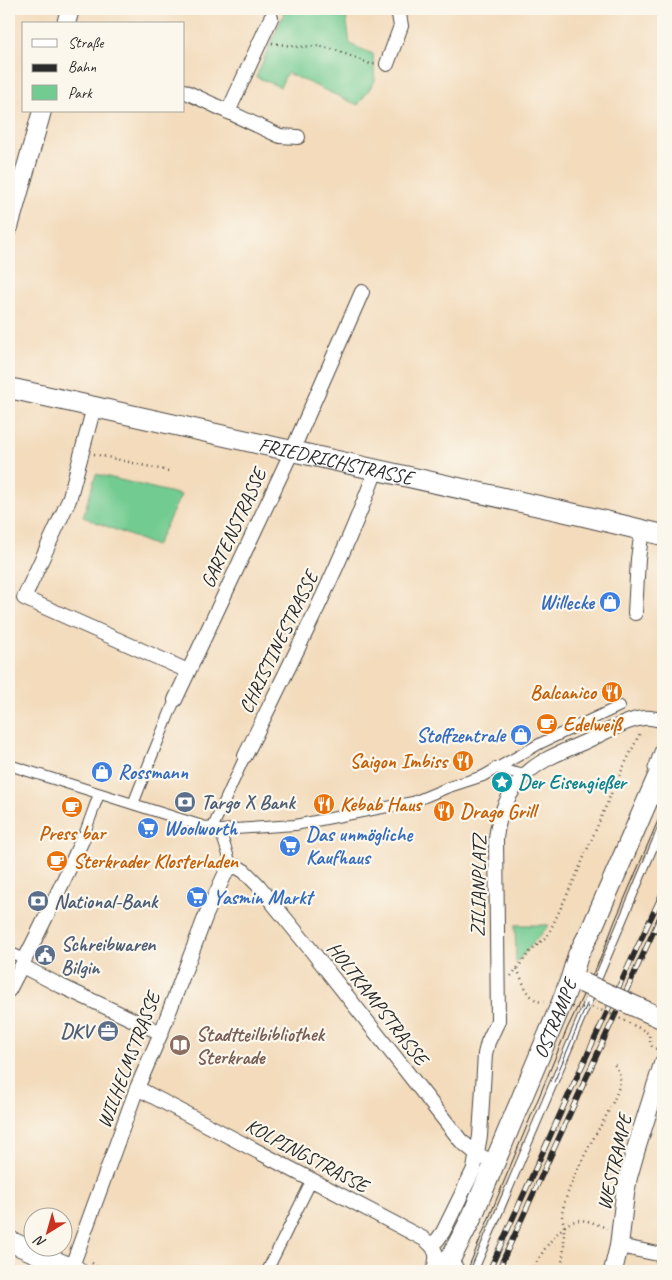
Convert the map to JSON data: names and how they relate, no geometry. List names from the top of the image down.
{
  "streets": {
    "main road": ["FRIEDRICHSTRASSE", "OSTRAMPE"],
    "street": [
      "GARTENSTRASSE",
      "CHRISTINESTRASSE",
      "ZILIANPLATZ",
      "HOLTKAMPSTRASSE",
      "WILHELMSTRASSE",
      "KOLPINGSTRASSE",
      "WESTRAMPE"
    ]
  },
  "crossings": [
    ["FRIEDRICHSTRASSE", "GARTENSTRASSE"],
    ["FRIEDRICHSTRASSE", "CHRISTINESTRASSE"],
    ["ZILIANPLATZ", "HOLTKAMPSTRASSE"],
    ["ZILIANPLATZ", "OSTRAMPE"],
    ["HOLTKAMPSTRASSE", "OSTRAMPE"],
    ["HOLTKAMPSTRASSE", "WILHELMSTRASSE"],
    ["OSTRAMPE", "KOLPINGSTRASSE"],
    ["WILHELMSTRASSE", "KOLPINGSTRASSE"]
  ],
  "places": {
    "shop": ["Willecke", "Stoffzentrale", "Rossmann"],
    "restaurant": [
      "Balcanico",
      "Saigon Imbiss",
      "Kebab Haus",
      "Drago Grill"
    ],
    "cafe": ["Edelweiß", "Press bar", "Sterkrader Klosterladen"],
    "place": ["Der Eisengießer"],
    "bank": ["Targo X Bank", "National-Bank"],
    "supermarket": ["Woolworth", "Das unmögliche Kaufhaus", "Yasmin Markt"],
    "public building": ["Schreibwaren Bilgin"],
    "office": ["DKV"],
    "library": ["Stadtteilbibliothek Sterkrade"]
  },
  "legend": ["Straße", "Bahn", "Park"],
  "north": "bottom left"
}
